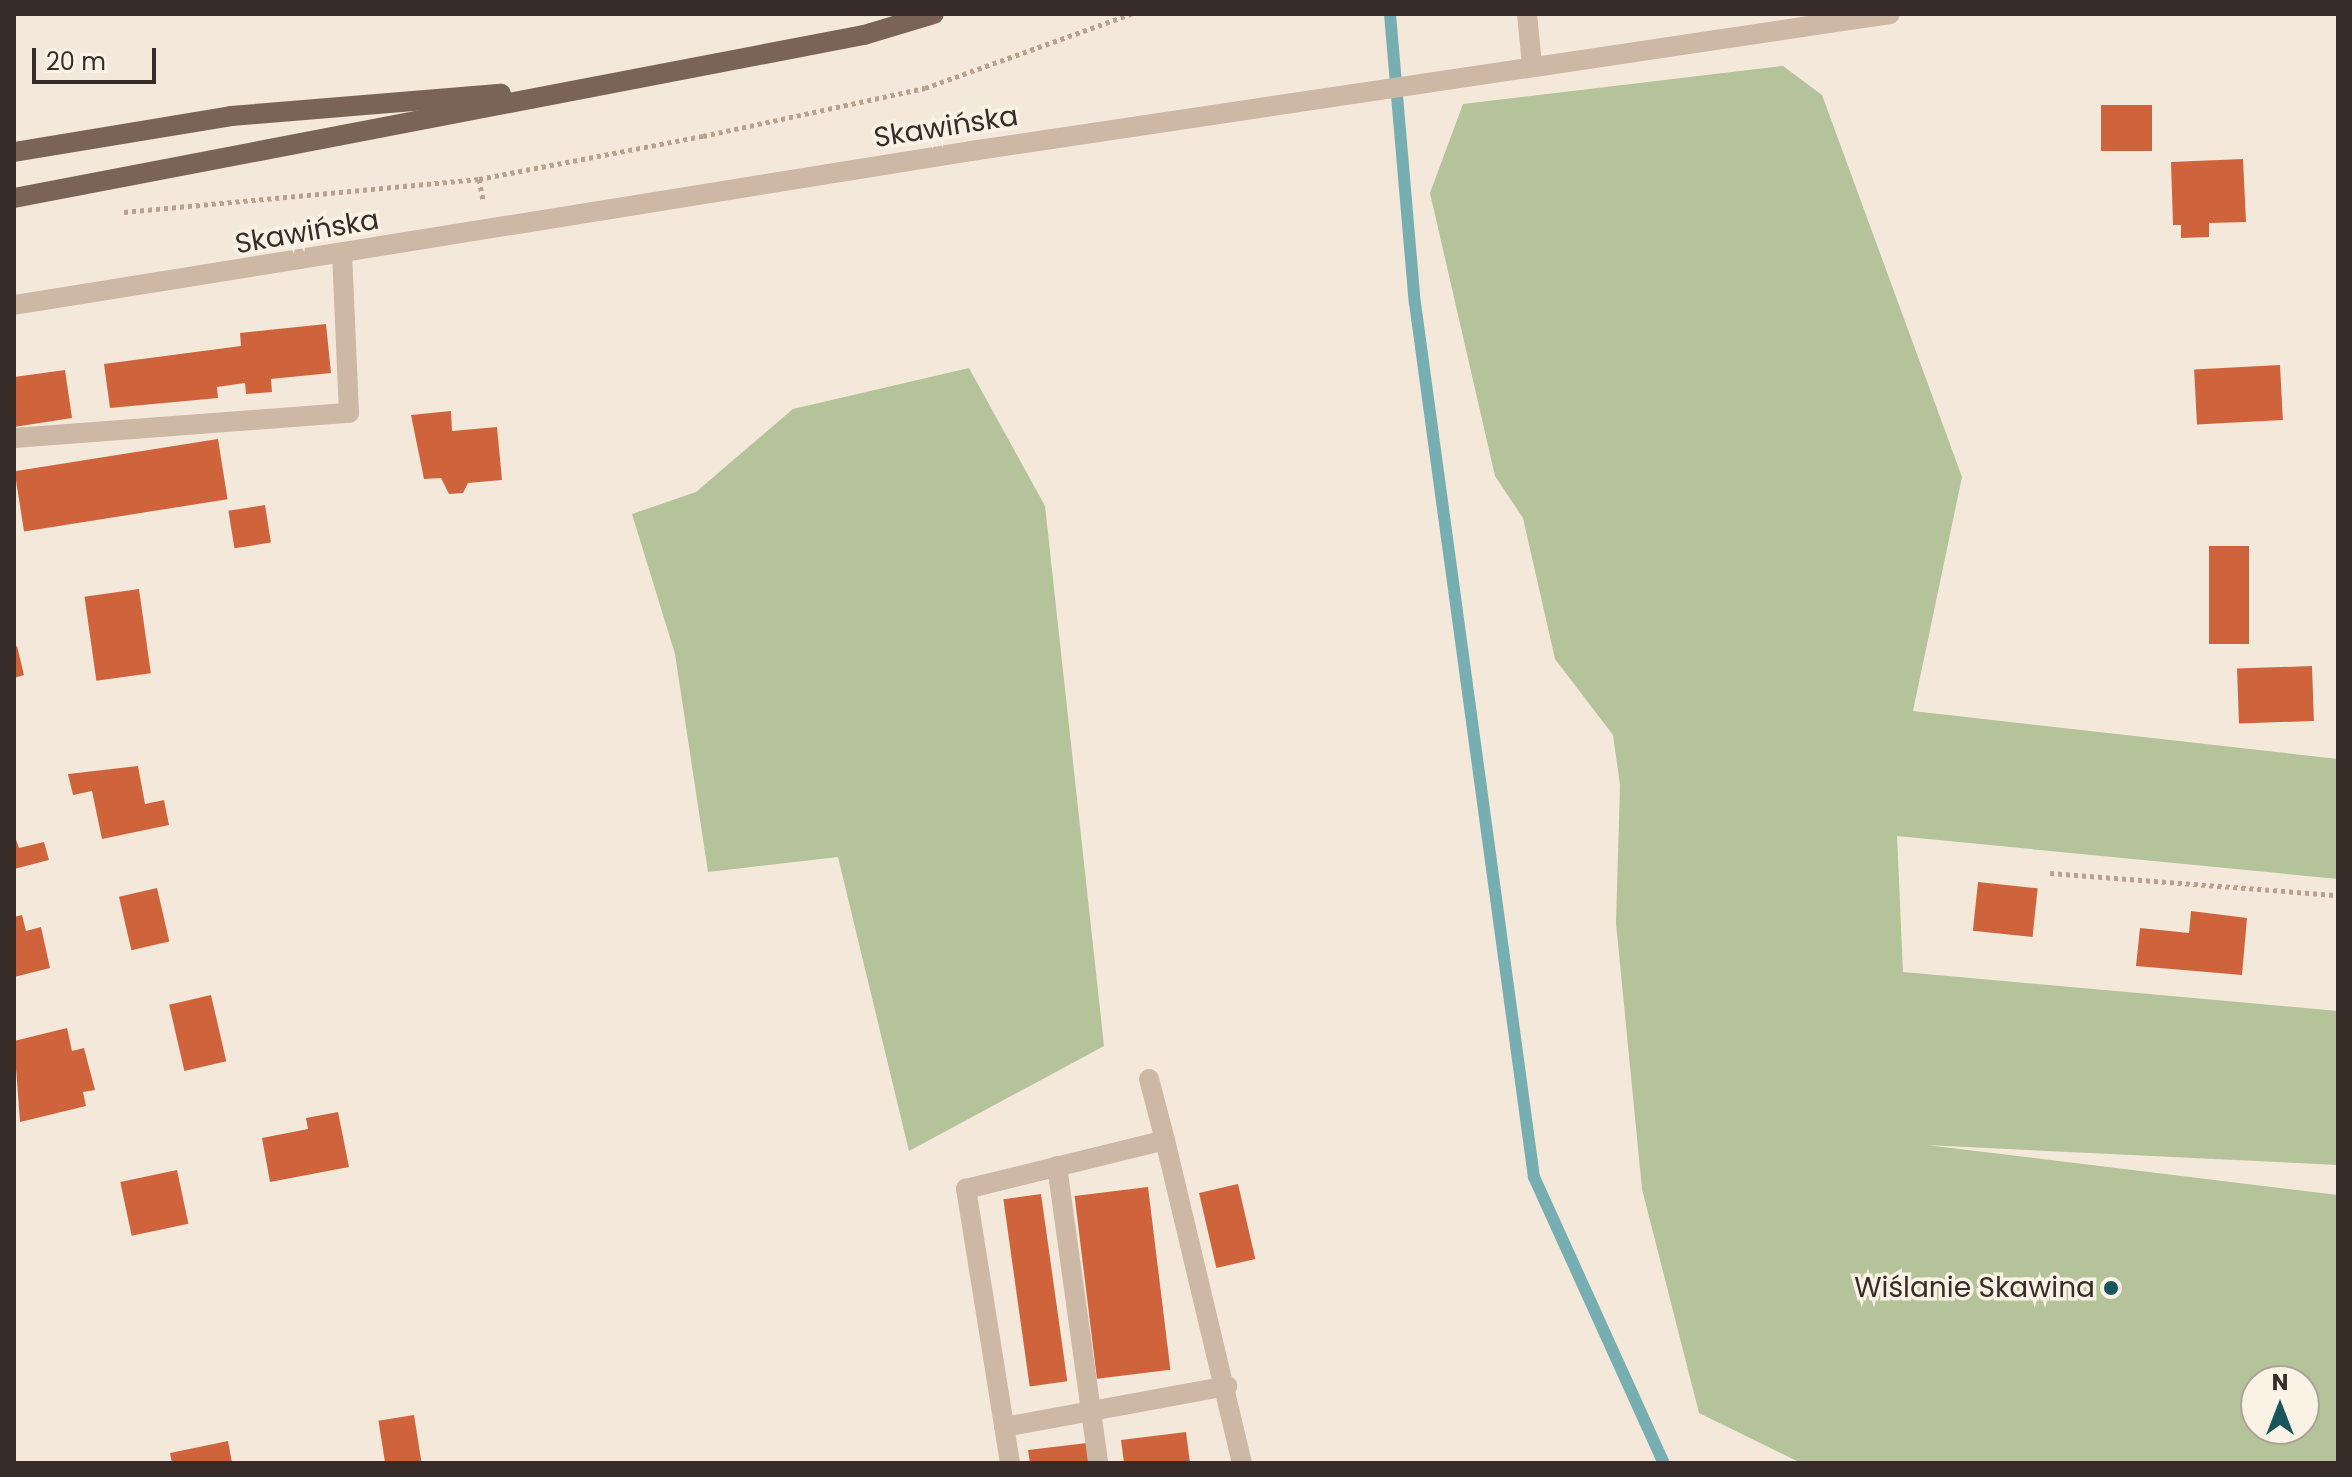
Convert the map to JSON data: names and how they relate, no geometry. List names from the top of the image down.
{
  "streets": {
    "street": ["Skawińska"]
  },
  "places": ["Wiślanie Skawina"],
  "scale_bar": "20 m",
  "north": "top"
}
